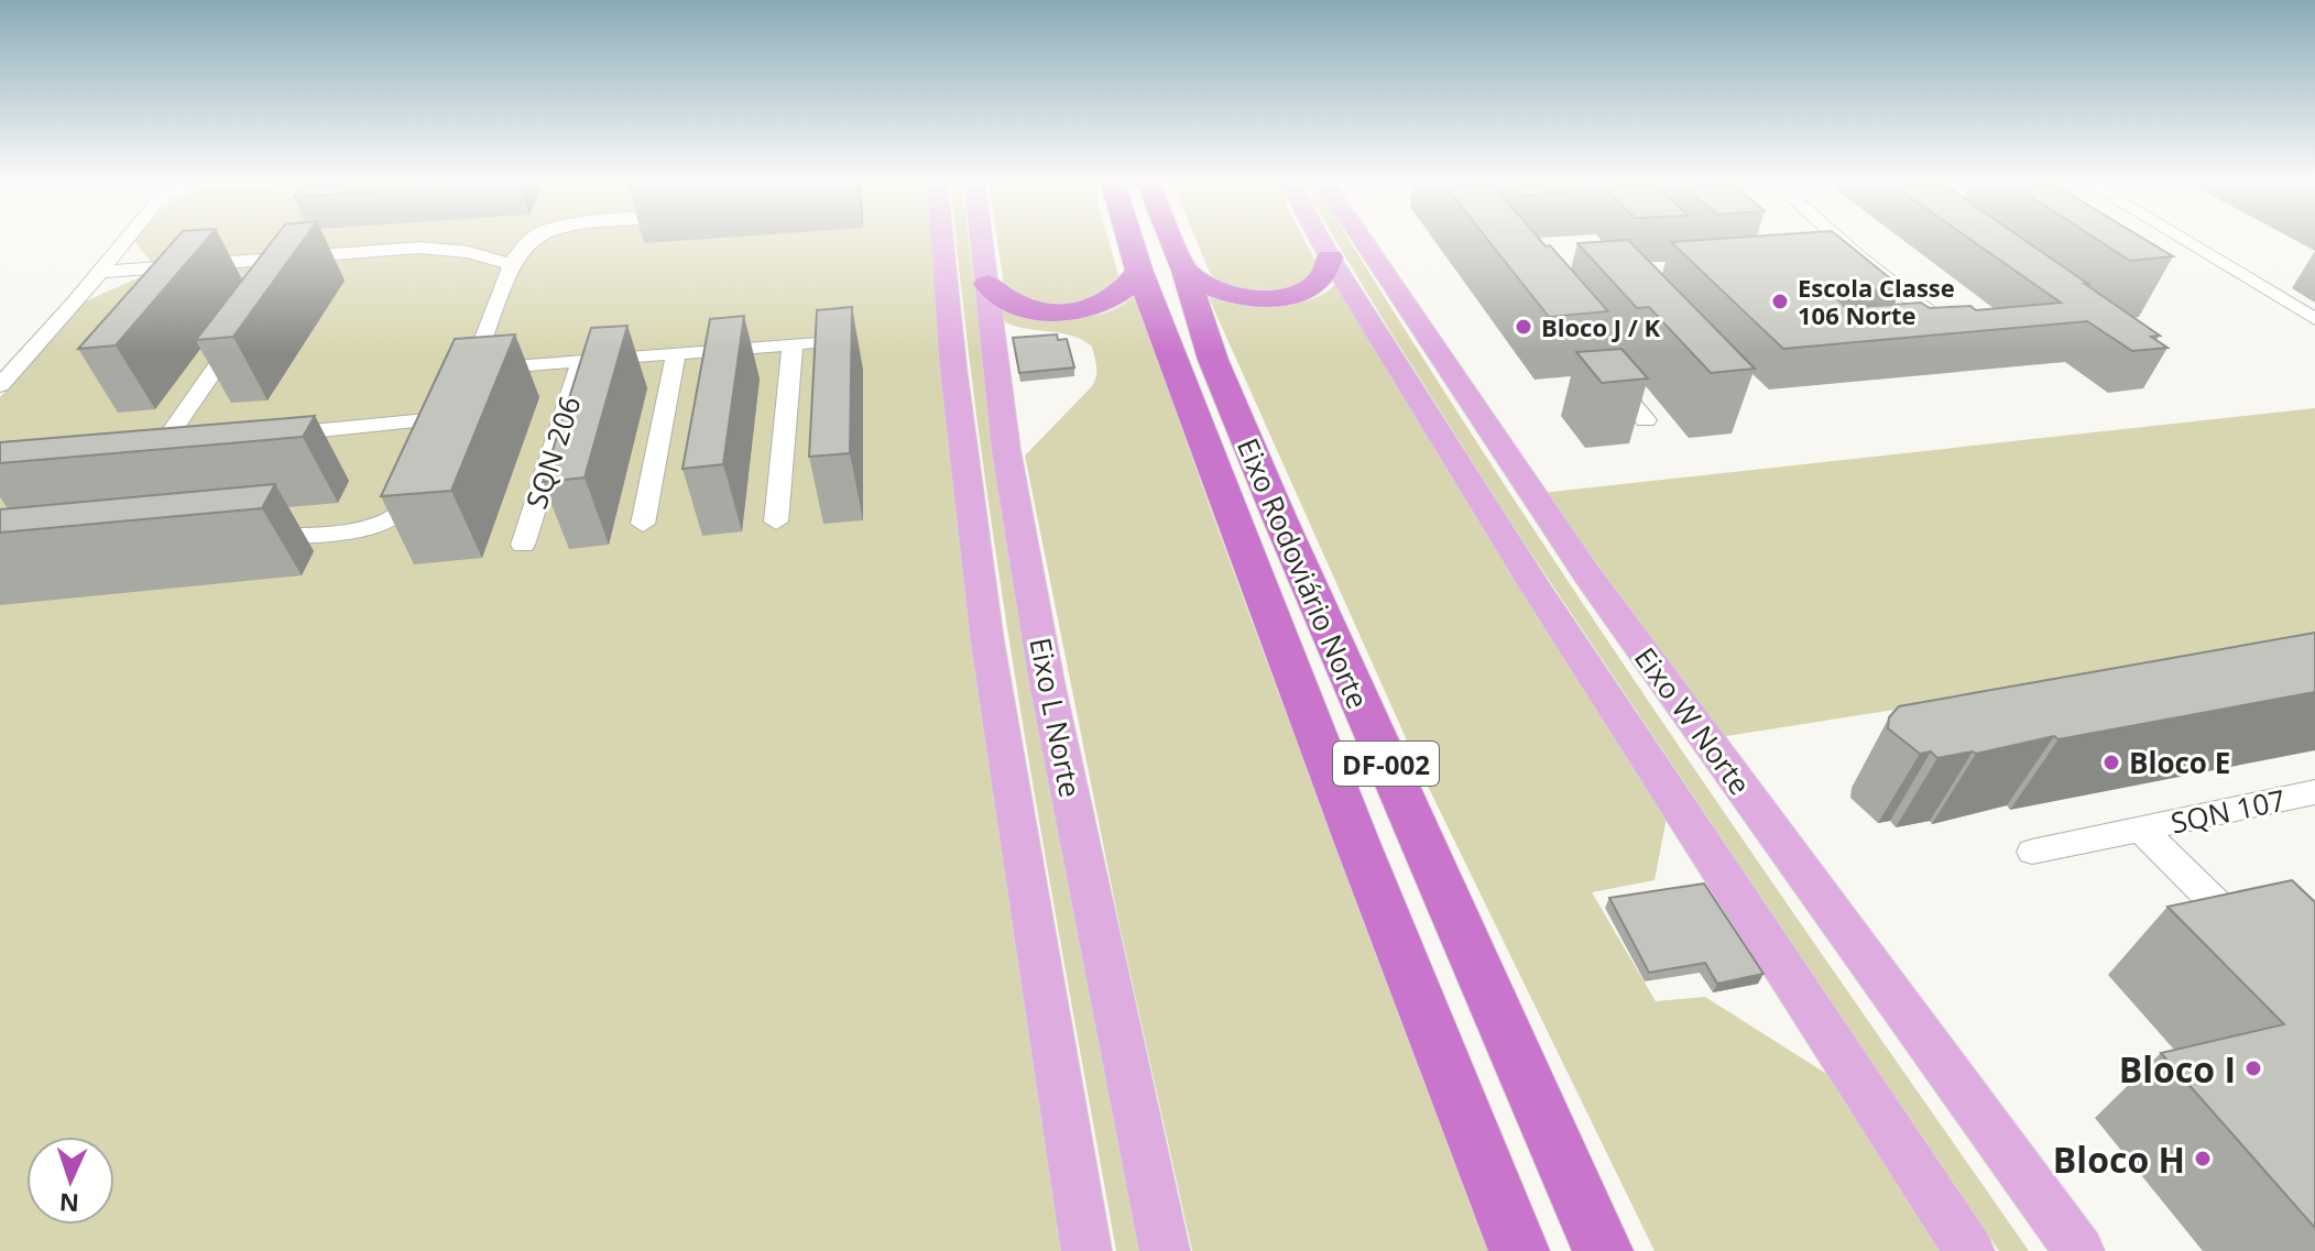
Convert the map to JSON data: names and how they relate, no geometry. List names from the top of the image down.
{
  "streets": {
    "highway": ["Eixo Rodoviário Norte", "DF-002"],
    "main road": ["Eixo L Norte", "Eixo W Norte"],
    "street": ["SQN 206", "SQN 107"]
  },
  "places": [
    "Escola Classe 106 Norte",
    "Bloco J / K",
    "Bloco E",
    "Bloco I",
    "Bloco H"
  ],
  "north": "bottom"
}
